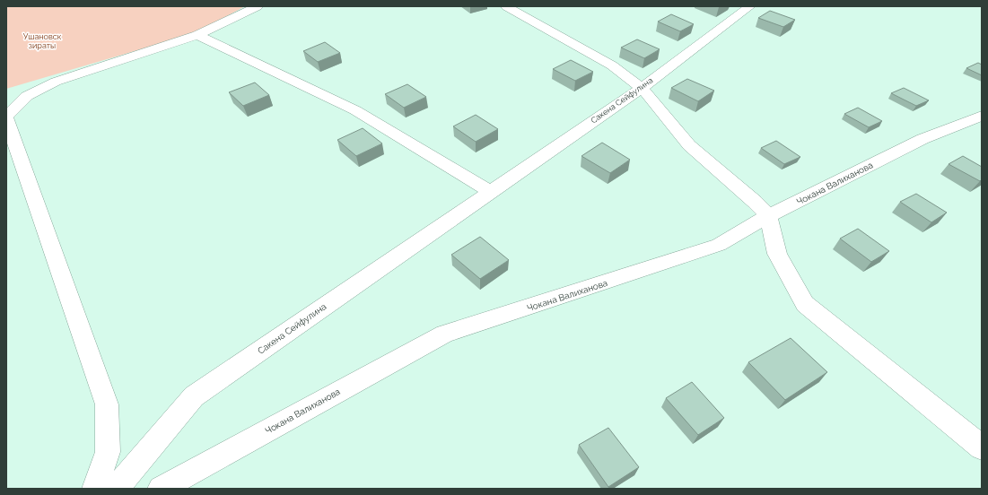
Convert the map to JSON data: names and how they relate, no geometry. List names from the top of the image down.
{
  "streets": {
    "street": ["Сакена Сейфулина", "Чокана Валиханова"]
  },
  "parks": ["Ушановск зираты"]
}
